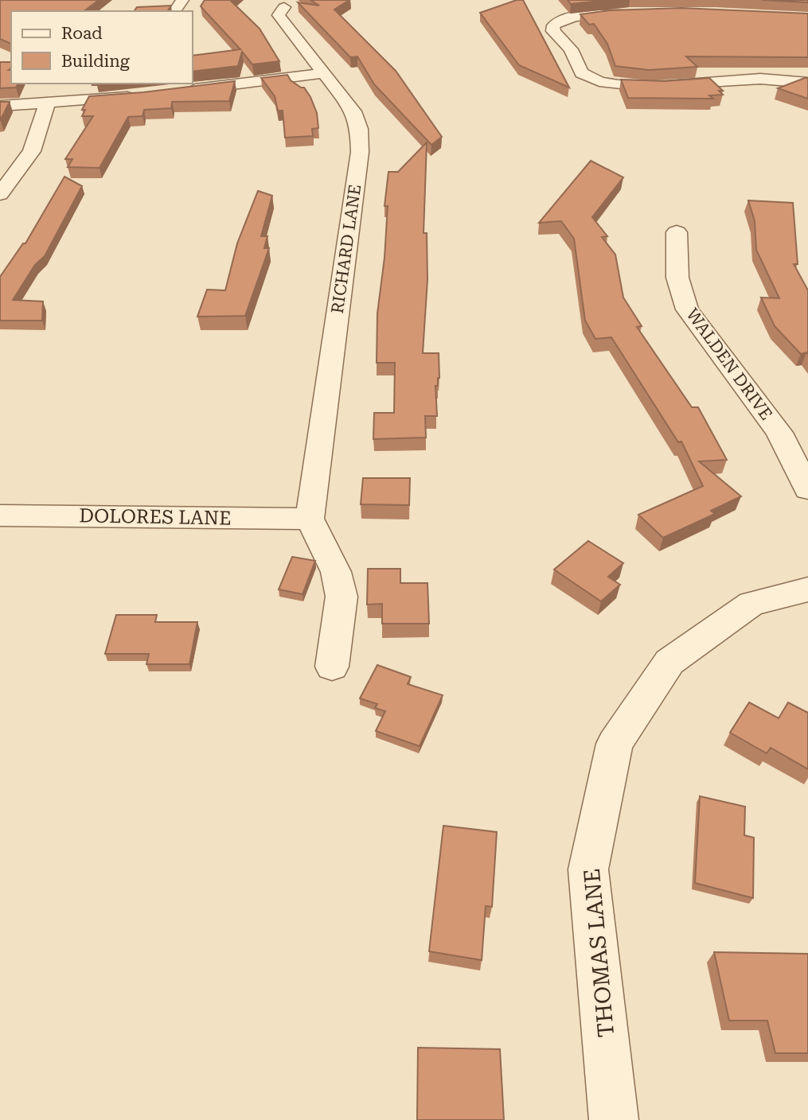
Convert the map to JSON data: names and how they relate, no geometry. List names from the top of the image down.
{
  "streets": {
    "street": [
      "RICHARD LANE",
      "WALDEN DRIVE",
      "DOLORES LANE",
      "THOMAS LANE"
    ]
  },
  "crossings": [
    ["RICHARD LANE", "DOLORES LANE"]
  ],
  "legend": ["Road", "Building"]
}
